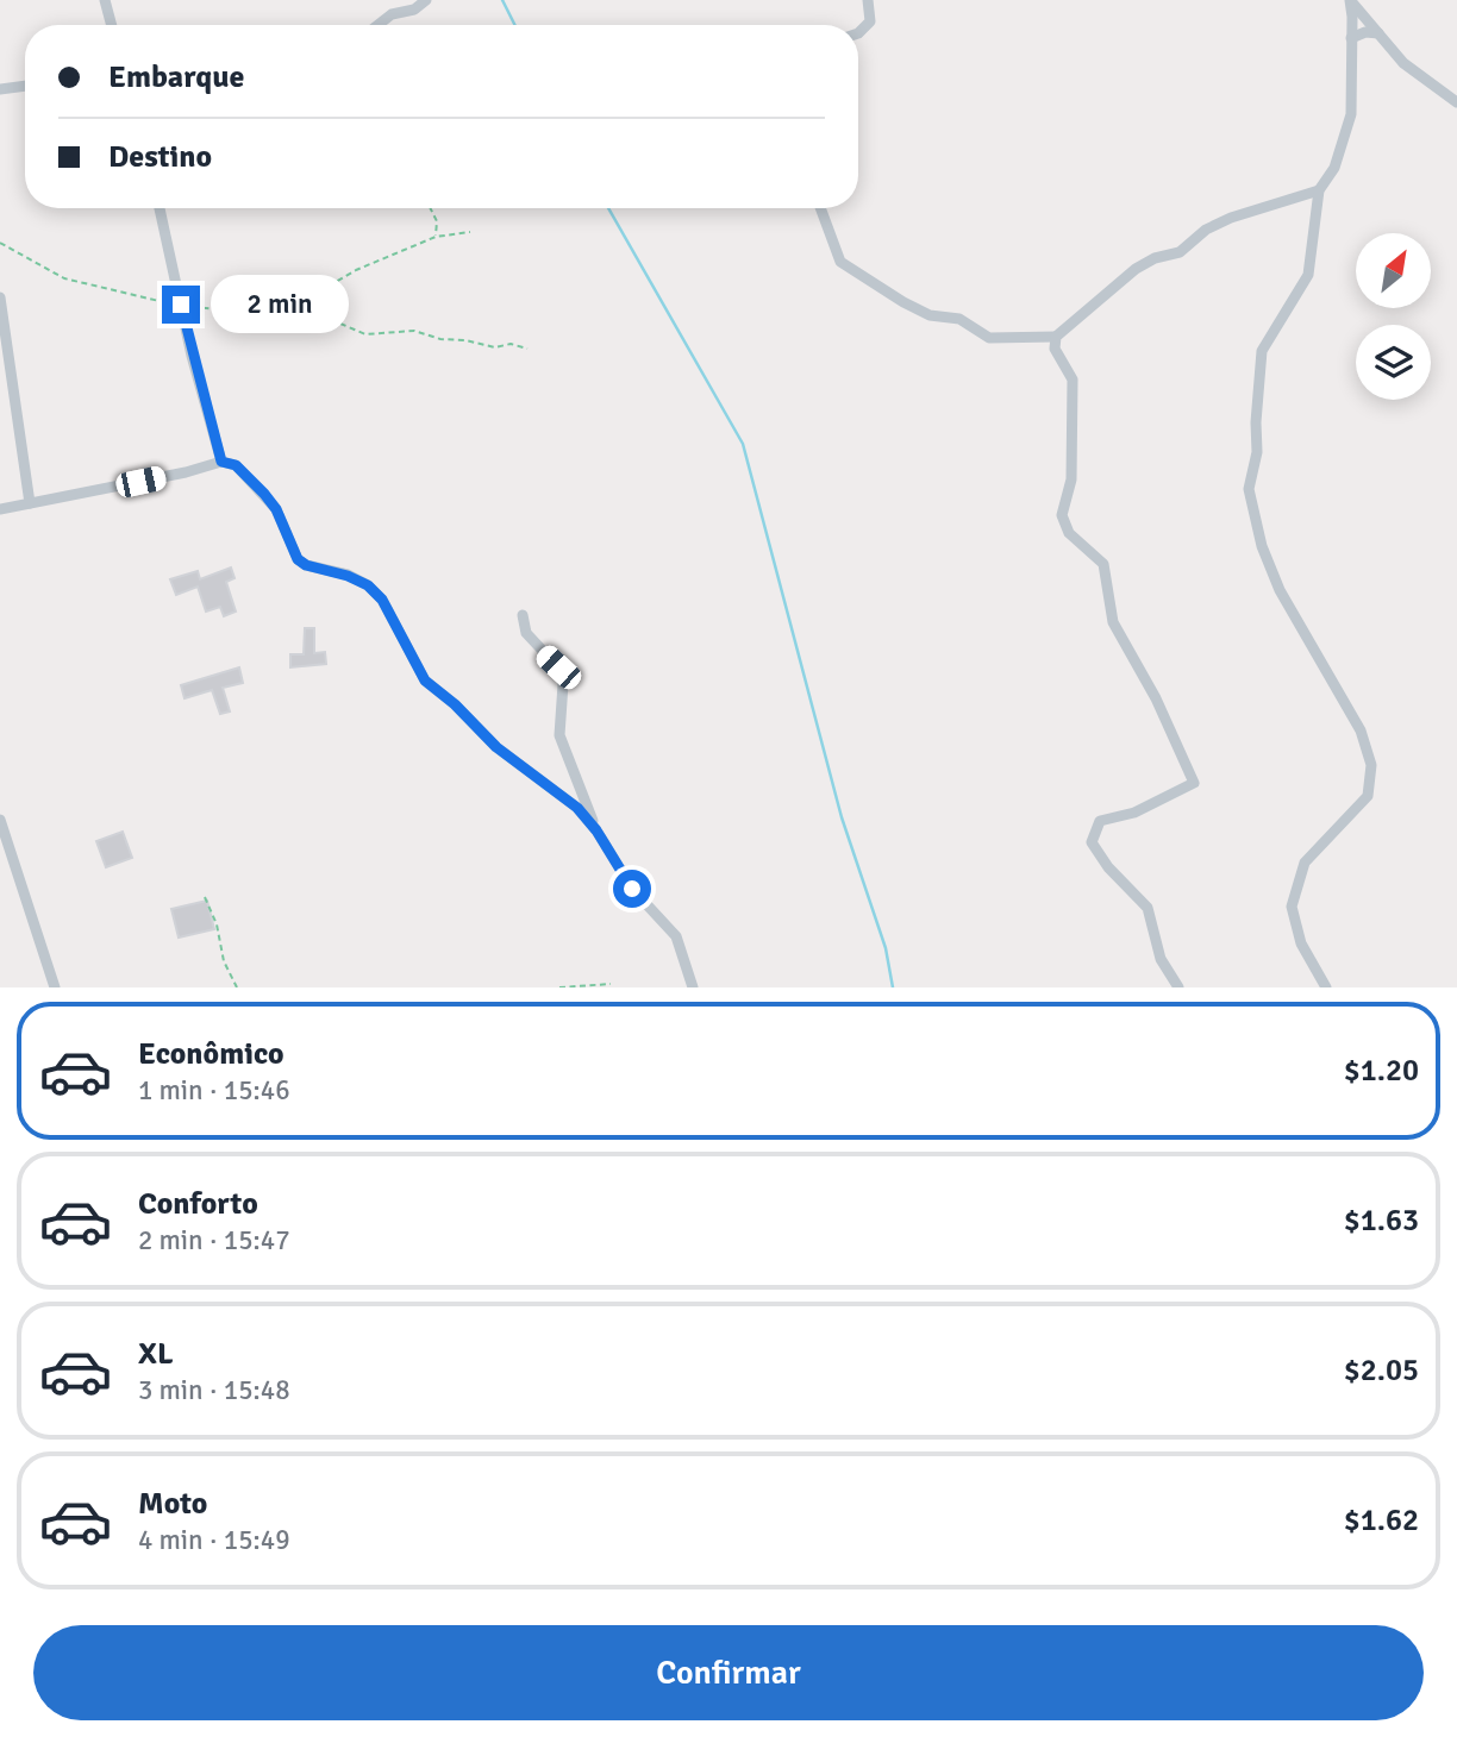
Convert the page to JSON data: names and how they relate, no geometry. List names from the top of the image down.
{
  "north": "top right",
  "page": {
    "banner": ["Embarque", "Destino"],
    "bubble": "2 min",
    "list": [
      {
        "name": "Econômico",
        "note": "1 min · 15:46",
        "value": "$1.20"
      },
      {
        "name": "Conforto",
        "note": "2 min · 15:47",
        "value": "$1.63"
      },
      {
        "name": "XL",
        "note": "3 min · 15:48",
        "value": "$2.05"
      },
      {
        "name": "Moto",
        "note": "4 min · 15:49",
        "value": "$1.62"
      }
    ],
    "buttons": "Confirmar"
  }
}
